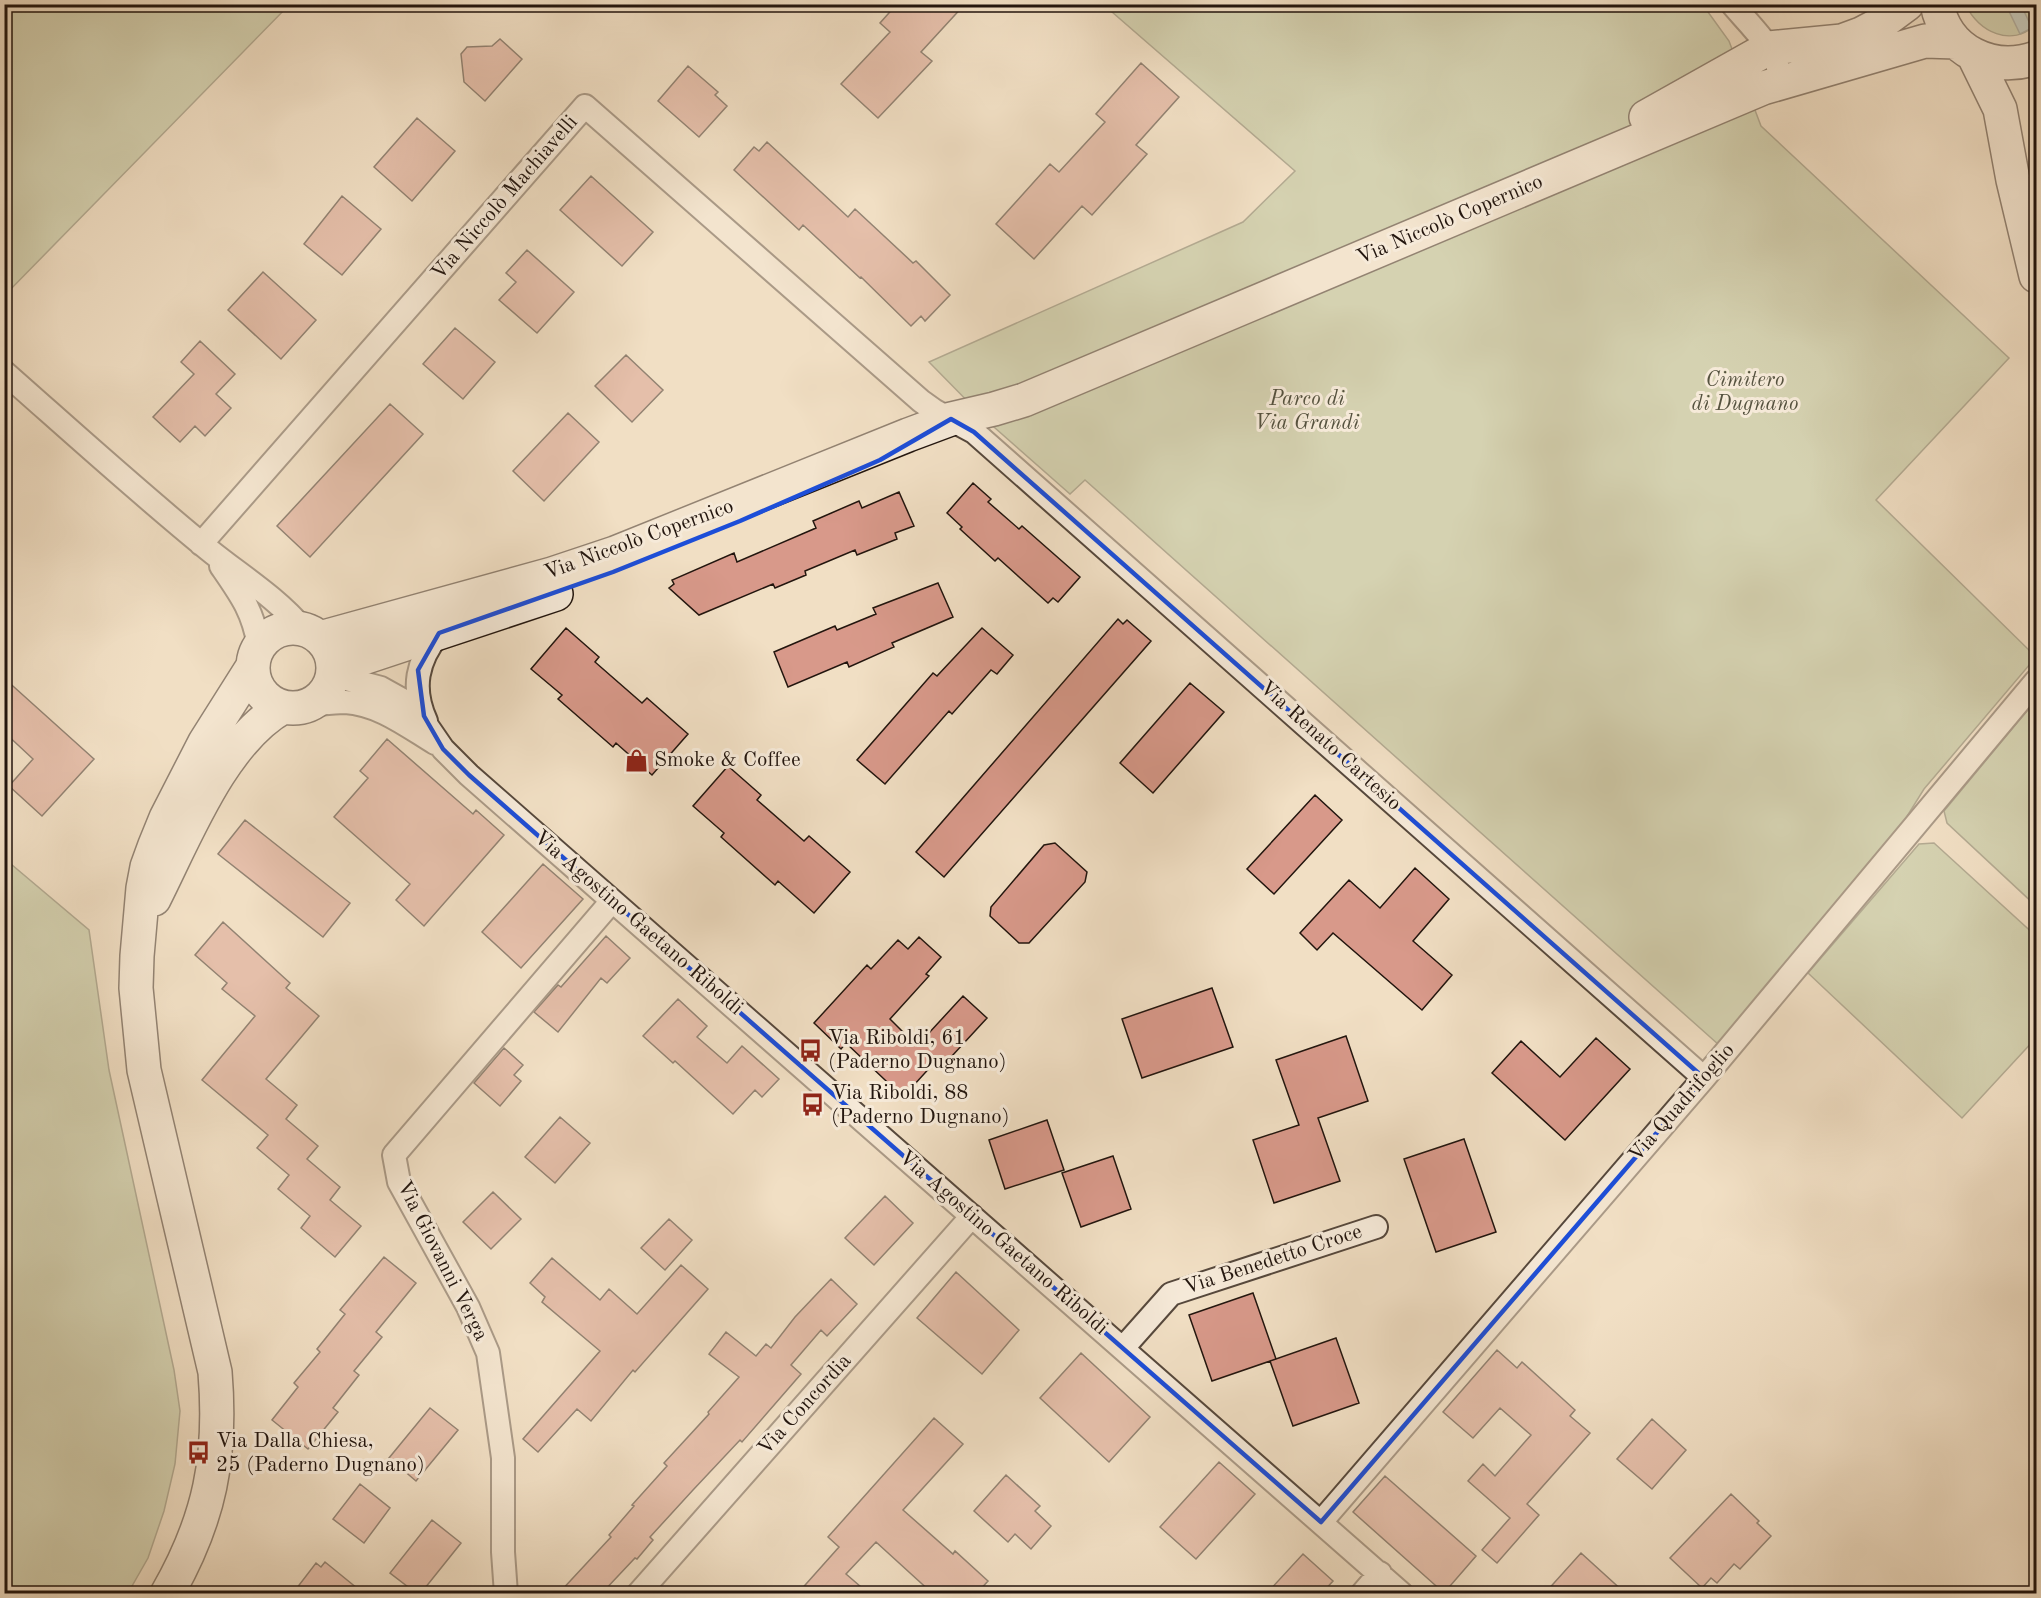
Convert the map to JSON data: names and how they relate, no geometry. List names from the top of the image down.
{
  "streets": {
    "street": [
      "Via Niccolò Machiavelli",
      "Via Niccolò Copernico",
      "Via Renato Cartesio",
      "Via Agostino Gaetano Riboldi",
      "Via Quadrifoglio",
      "Via Benedetto Croce",
      "Via Giovanni Verga",
      "Via Concordia"
    ]
  },
  "crossings": [
    ["Via Niccolò Machiavelli", "Via Niccolò Copernico"],
    ["Via Niccolò Machiavelli", "Via Renato Cartesio"],
    ["Via Niccolò Copernico", "Via Renato Cartesio"],
    ["Via Niccolò Copernico", "Via Agostino Gaetano Riboldi"],
    ["Via Renato Cartesio", "Via Quadrifoglio"],
    ["Via Agostino Gaetano Riboldi", "Via Quadrifoglio"],
    ["Via Agostino Gaetano Riboldi", "Via Benedetto Croce"],
    ["Via Agostino Gaetano Riboldi", "Via Giovanni Verga"],
    ["Via Agostino Gaetano Riboldi", "Via Concordia"]
  ],
  "parks": ["Cimitero di Dugnano", "Parco di Via Grandi"],
  "places": {
    "shop": ["Smoke & Coffee"],
    "bus stop": ["Via Riboldi, 61 (Paderno Dugnano)", "Via Riboldi, 88 (Paderno Dugnano)", "Via Dalla Chiesa, 25 (Paderno Dugnano)"]
  }
}
